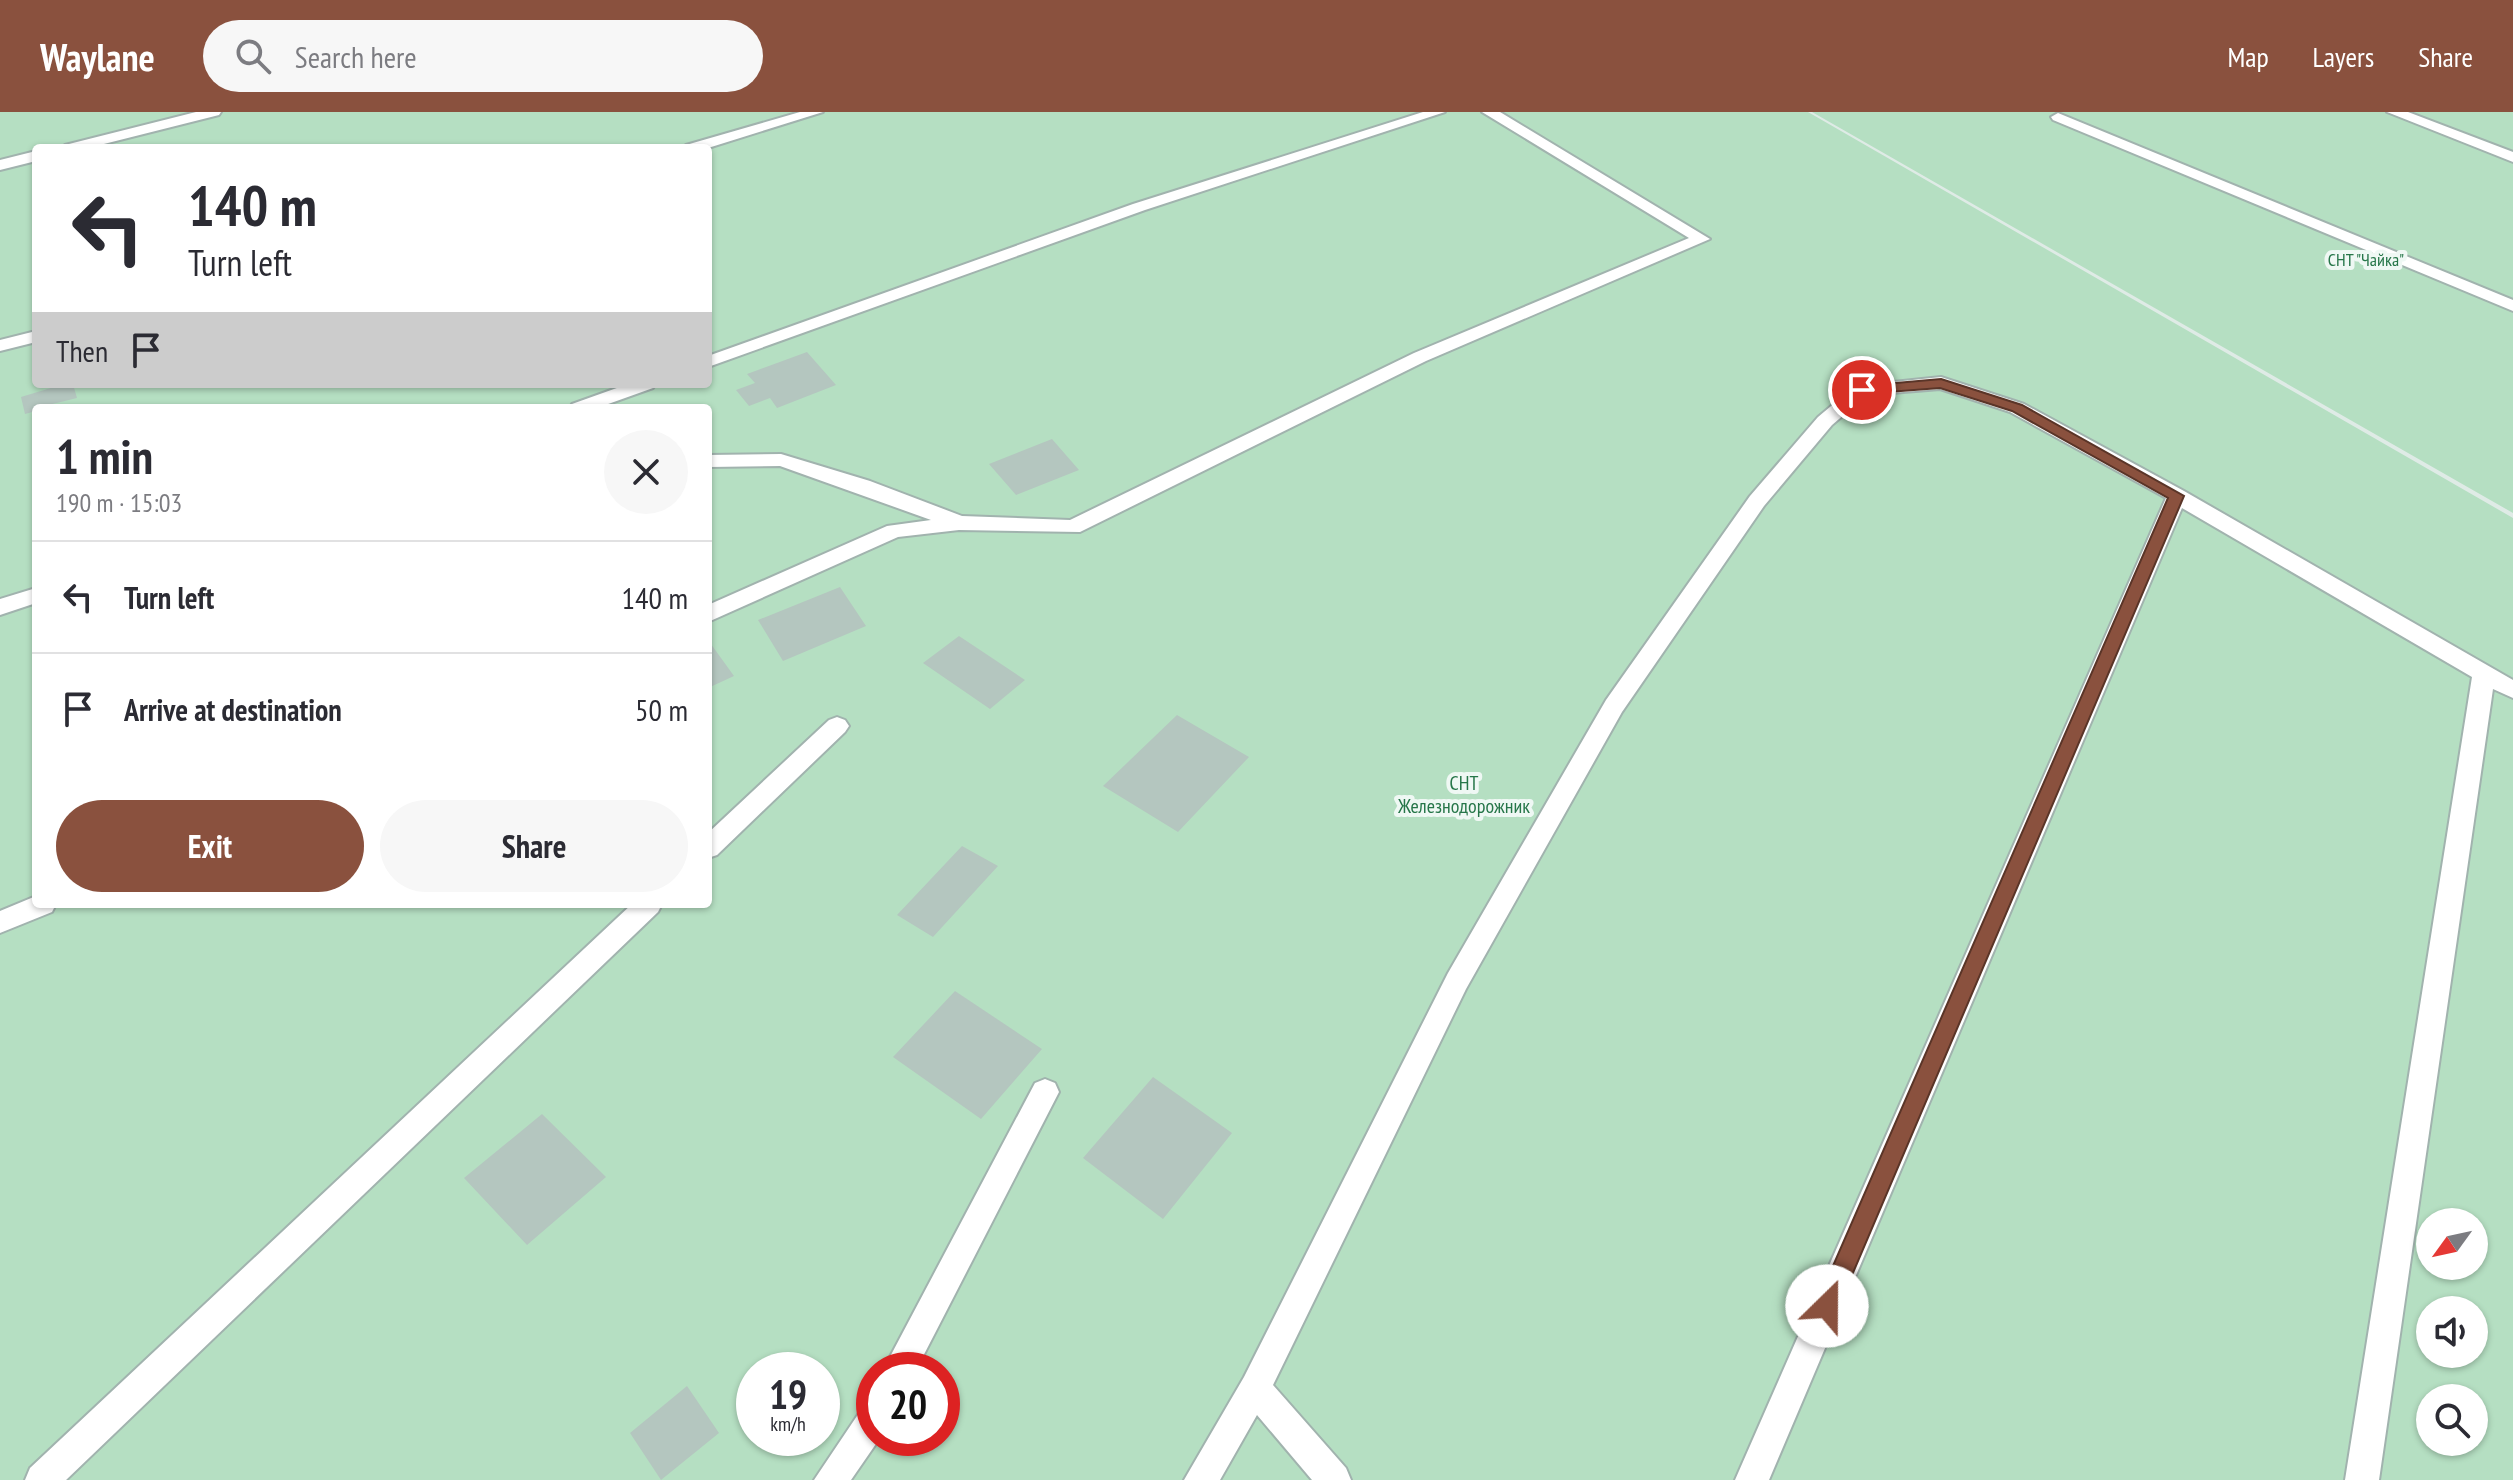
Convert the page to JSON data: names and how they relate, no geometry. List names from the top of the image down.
{
  "parks": ["СНТ \"Чайка\"", "СНТ Железнодорожник"],
  "north": "bottom left",
  "page": {
    "header": "Waylane",
    "search": "Search here",
    "nav": ["Map", "Layers", "Share"],
    "turn": ["140 m", "Turn left"],
    "then": "Then",
    "heading": ["1 min", "190 m · 15:03"],
    "list": [
      {
        "name": "Turn left",
        "value": "140 m"
      },
      {
        "name": "Arrive at destination",
        "value": "50 m"
      }
    ],
    "buttons": ["Exit", "Share"],
    "speed": "19 km/h",
    "limit": "20"
  }
}
